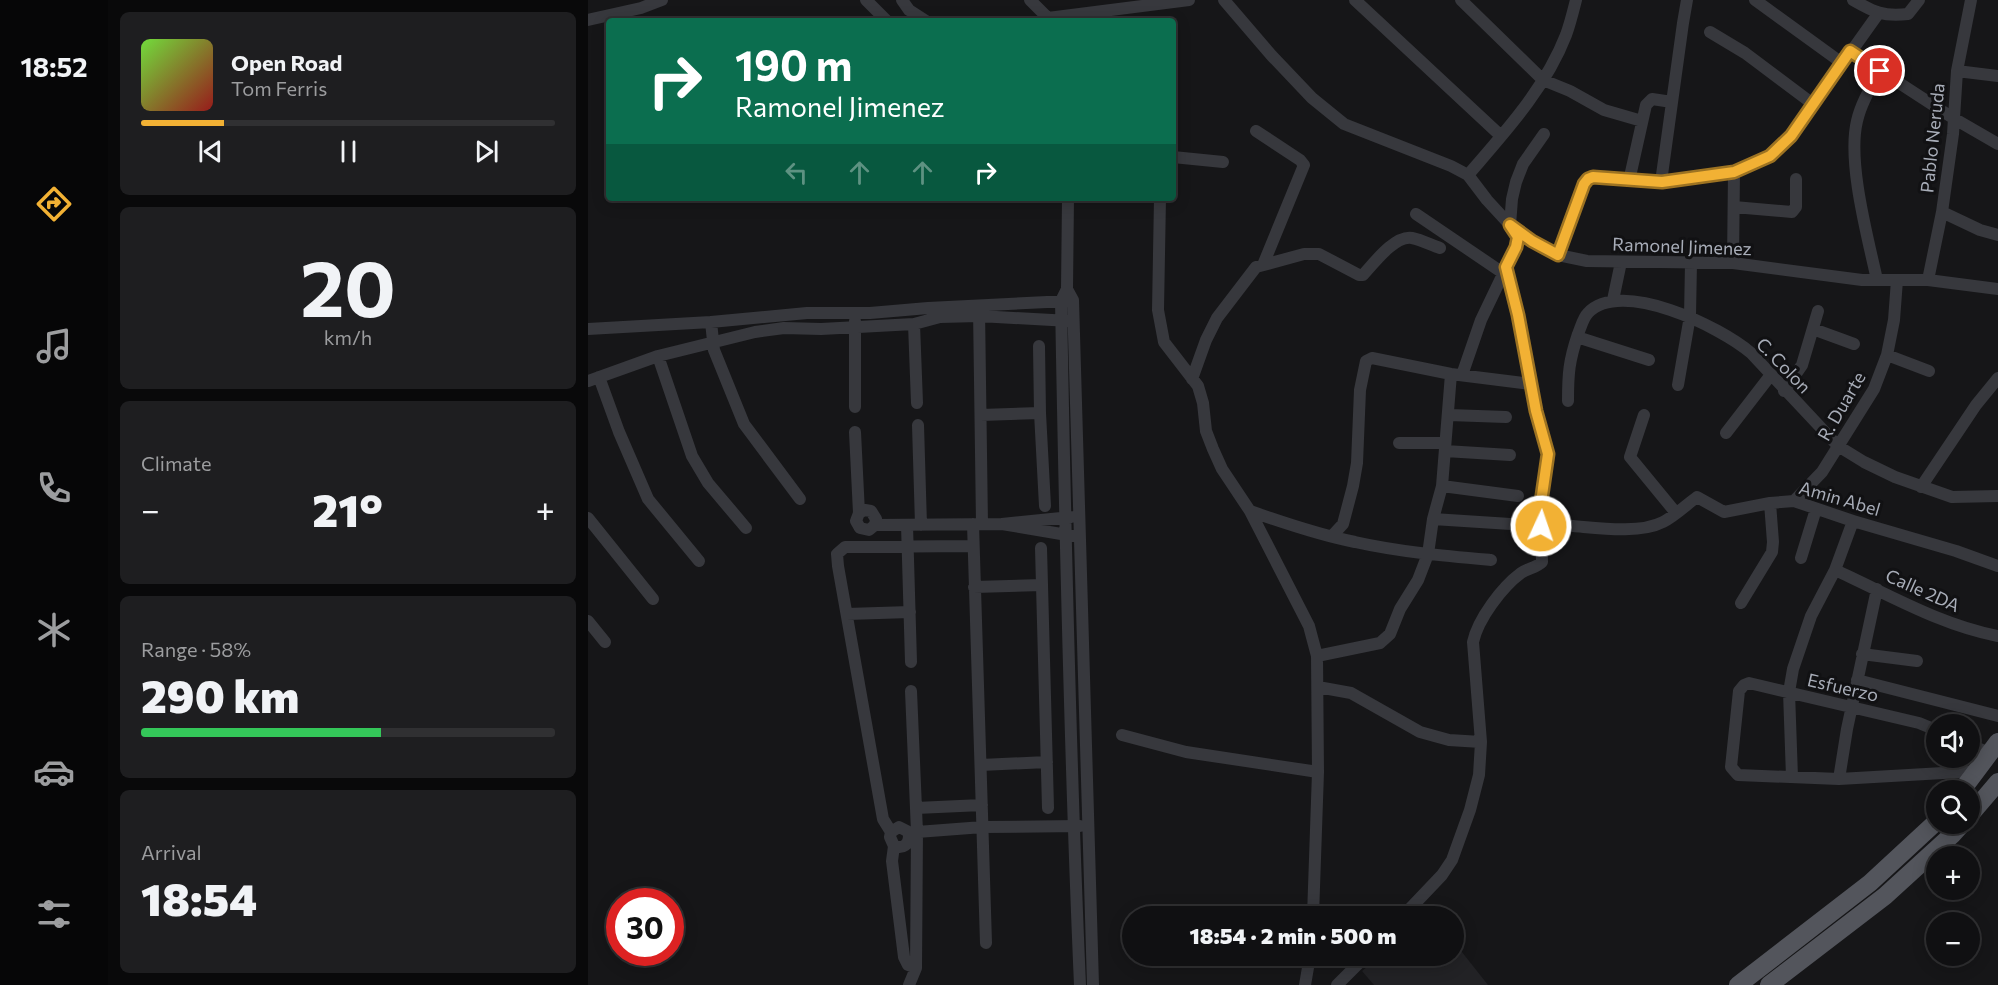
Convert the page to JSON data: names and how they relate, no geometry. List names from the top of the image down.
{
  "streets": {
    "street": [
      "Pablo Neruda",
      "Ramonel Jimenez",
      "C. Colon",
      "R. Duarte",
      "Amin Abel",
      "Calle 2DA",
      "Esfuerzo"
    ]
  },
  "crossings": [
    ["Pablo Neruda", "Ramonel Jimenez"],
    ["Ramonel Jimenez", "R. Duarte"],
    ["C. Colon", "R. Duarte"],
    ["R. Duarte", "Amin Abel"]
  ],
  "page": {
    "tabs": "18:52",
    "turn": ["190 m", "Ramonel Jimenez"],
    "song": ["Open Road", "Tom Ferris"],
    "tile": [
      ["20", "km/h"],
      "Climate",
      ["Range · 58%", "290 km"],
      ["Arrival", "18:54"]
    ],
    "heat": ["−", "21°", "+"],
    "map_buttons": ["+", "−"],
    "limit": "30",
    "trip": "18:54 · 2 min · 500 m"
  }
}
